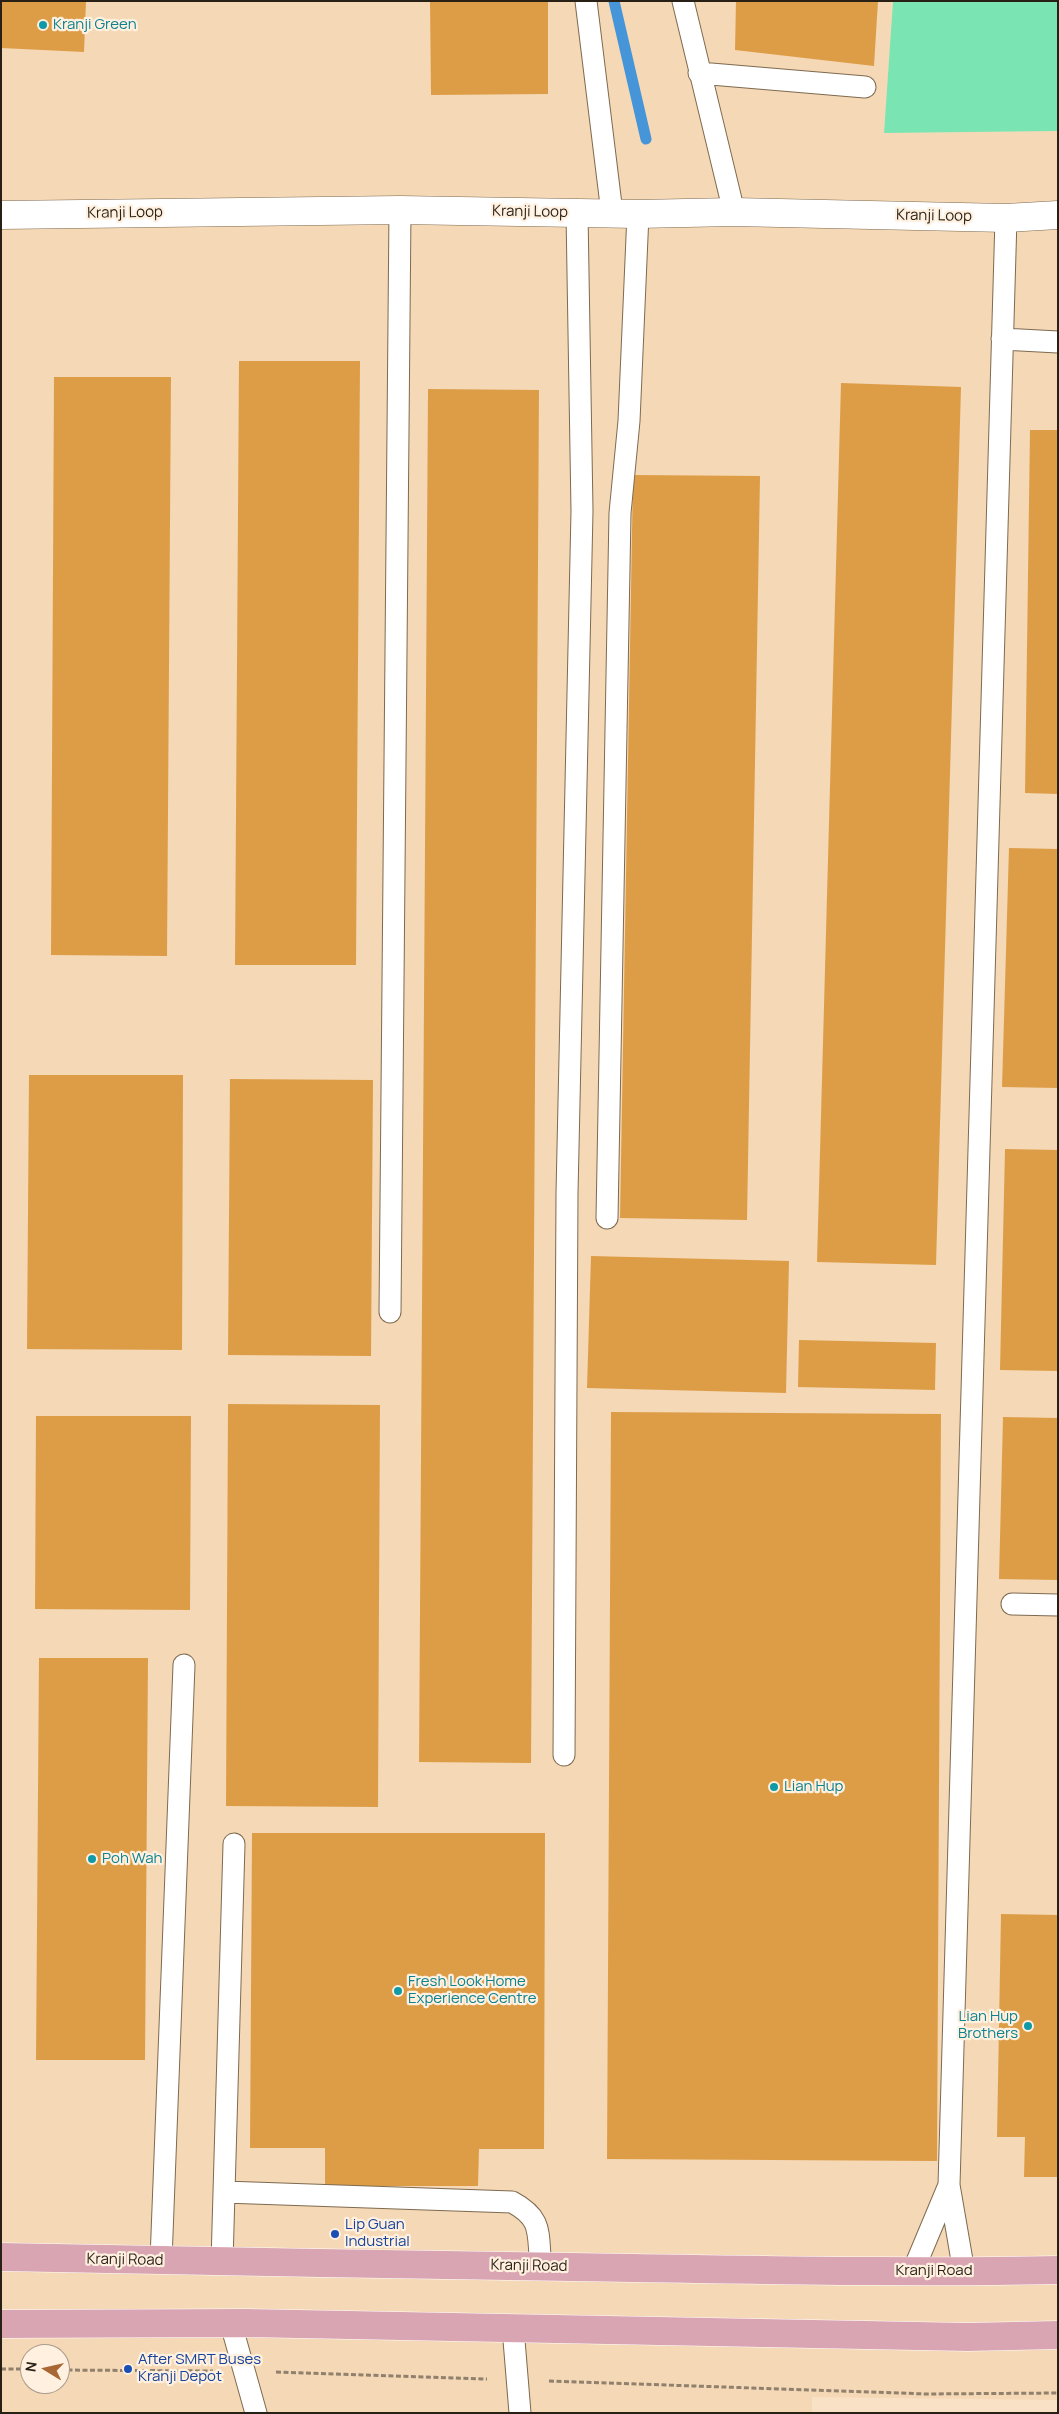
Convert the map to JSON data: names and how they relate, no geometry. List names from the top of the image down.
{
  "streets": {
    "main road": ["Kranji Road"],
    "street": ["Kranji Loop"]
  },
  "places": [
    "Kranji Green",
    "Lian Hup",
    "Poh Wah",
    "Fresh Look Home Experience Centre",
    "Lian Hup Brothers",
    "Lip Guan Industrial",
    "After SMRT Buses Kranji Depot"
  ],
  "north": "left"
}
